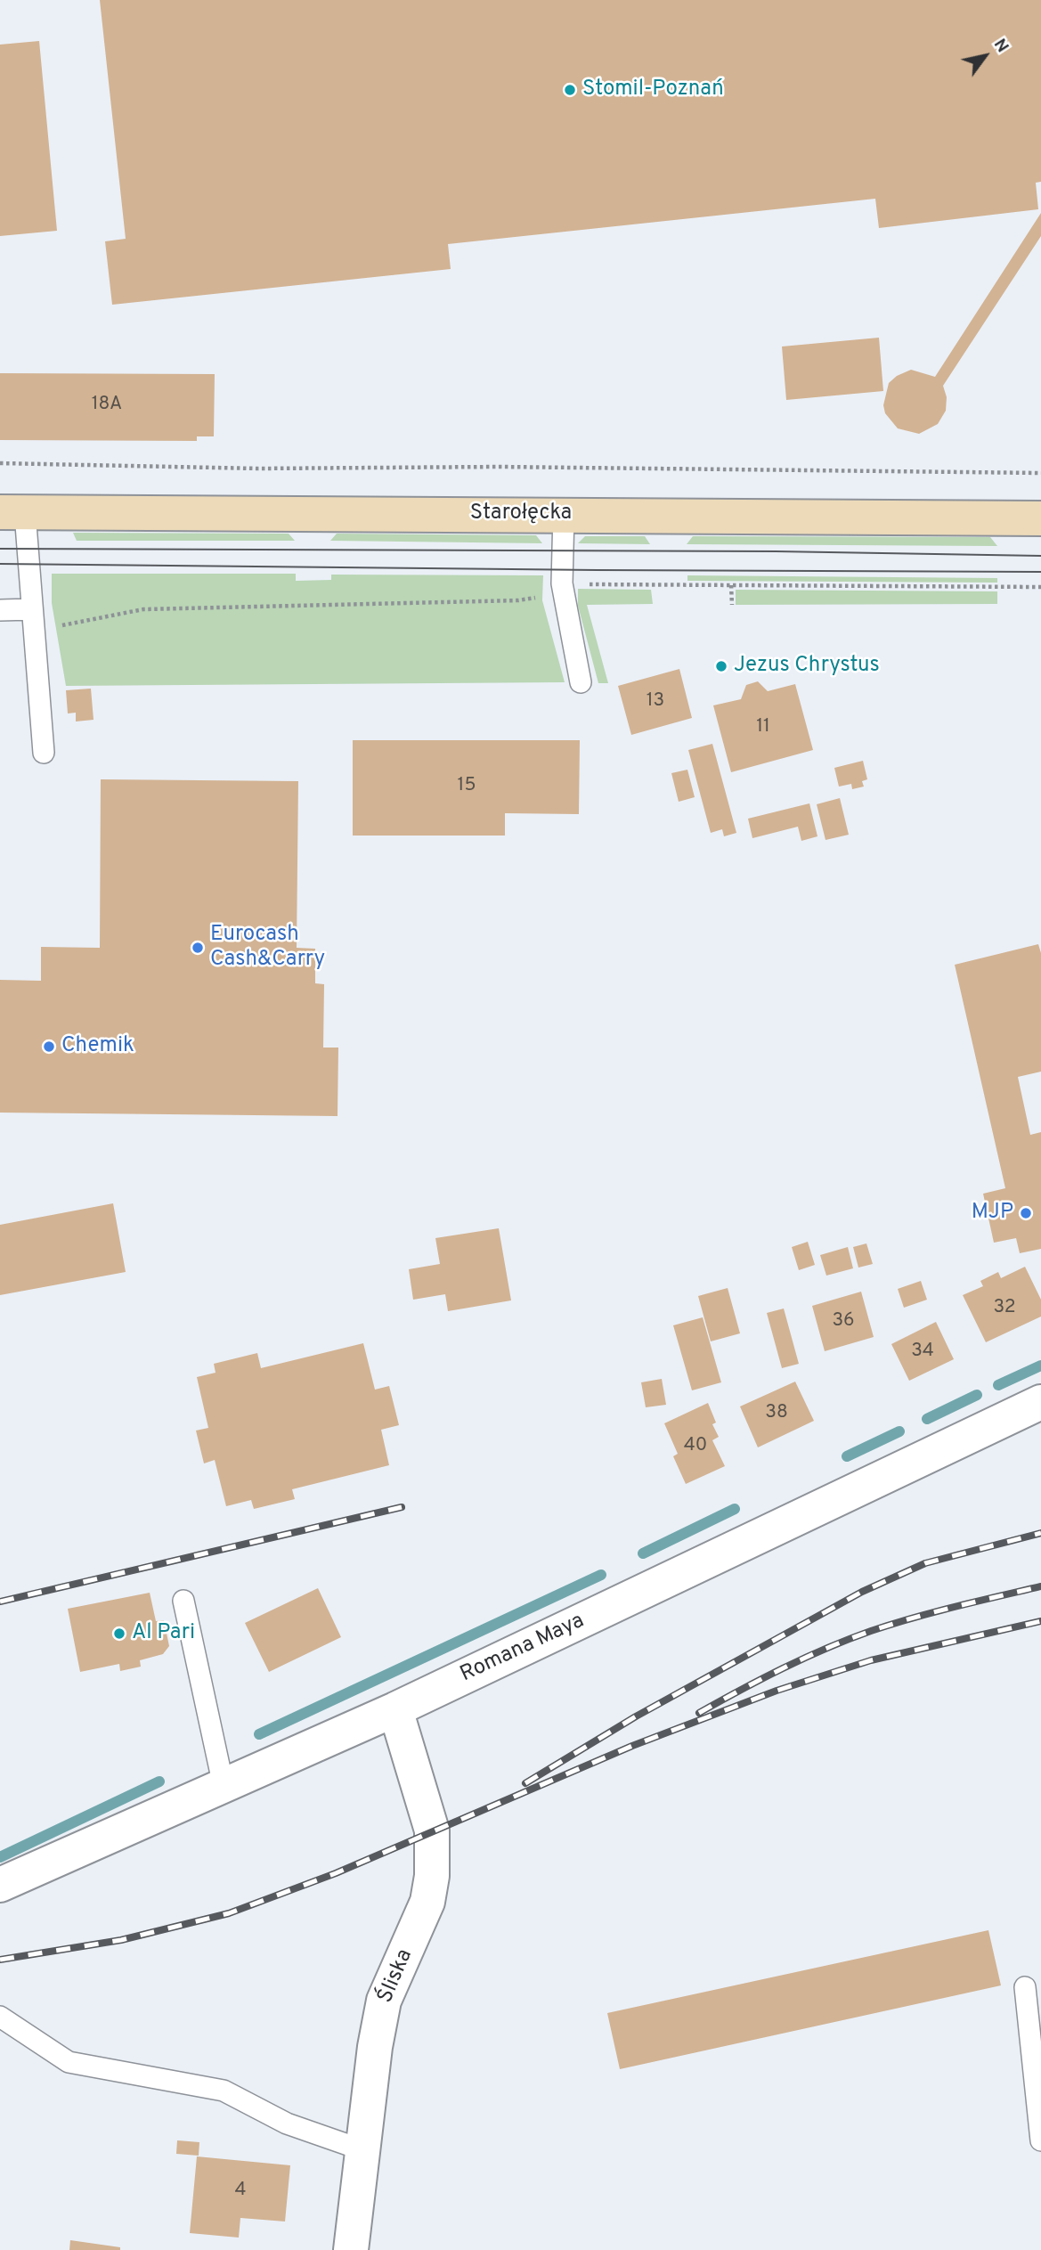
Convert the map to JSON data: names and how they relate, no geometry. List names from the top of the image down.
{
  "streets": {
    "street": ["Starołęcka", "Romana Maya", "Śliska"]
  },
  "crossings": [
    ["Romana Maya", "Śliska"]
  ],
  "places": [
    "Stomil-Poznań",
    "Jezus Chrystus",
    "Eurocash Cash&Carry",
    "Chemik",
    "MJP",
    "Al Pari"
  ],
  "house_numbers": [
    "18A",
    "13",
    "11",
    "15",
    "32",
    "36",
    "34",
    "38",
    "40",
    "4"
  ],
  "north": "top right"
}
